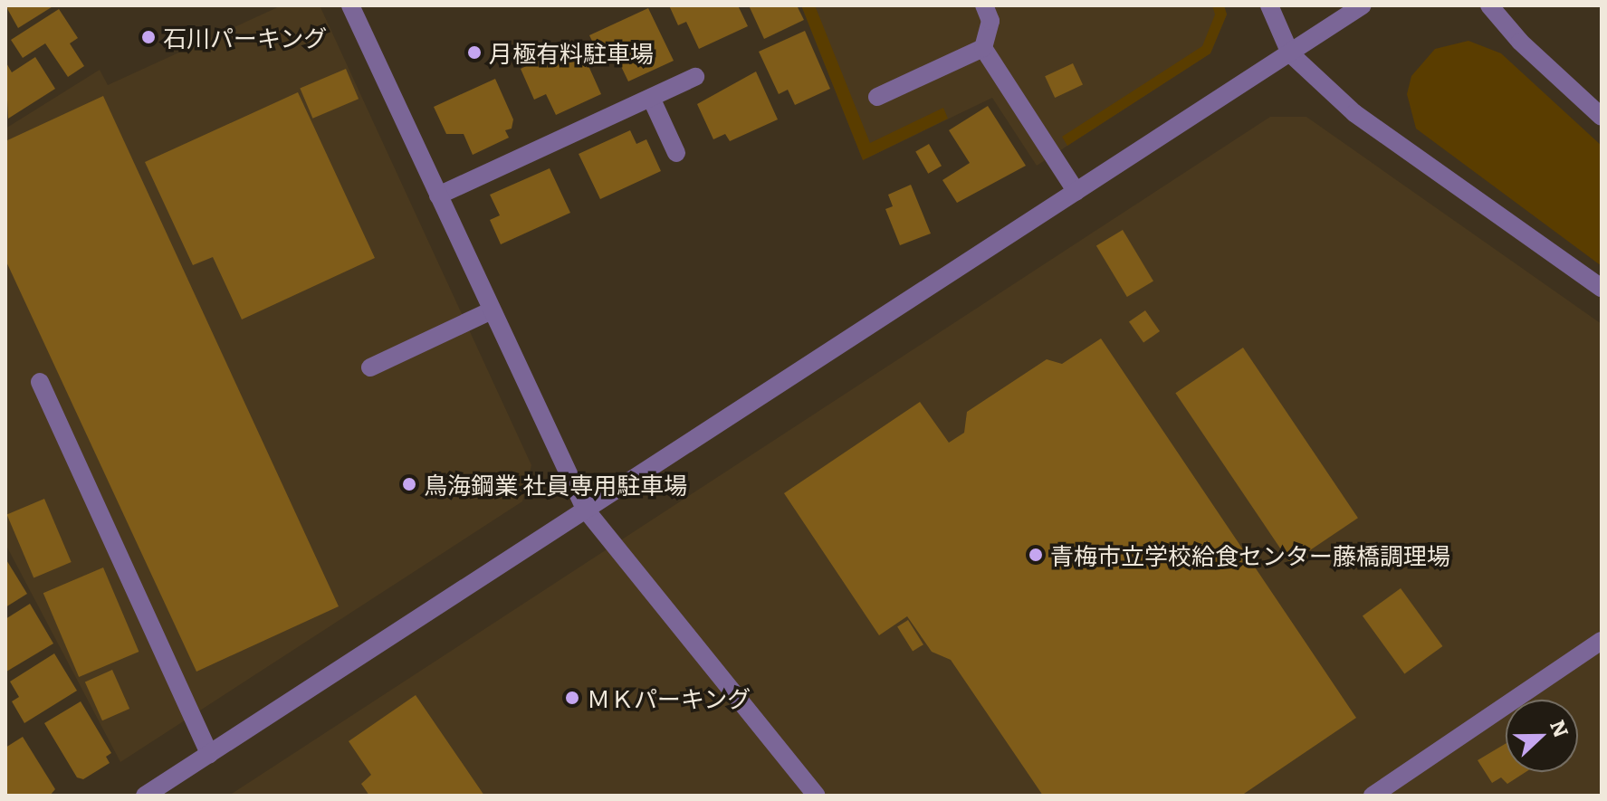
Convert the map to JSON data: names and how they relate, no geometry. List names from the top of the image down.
{
  "places": [
    "石川パーキング",
    "月極有料駐車場",
    "鳥海鋼業 社員専用駐車場",
    "青梅市立学校給食センター藤橋調理場",
    "ＭＫパーキング"
  ],
  "north": "right"
}
